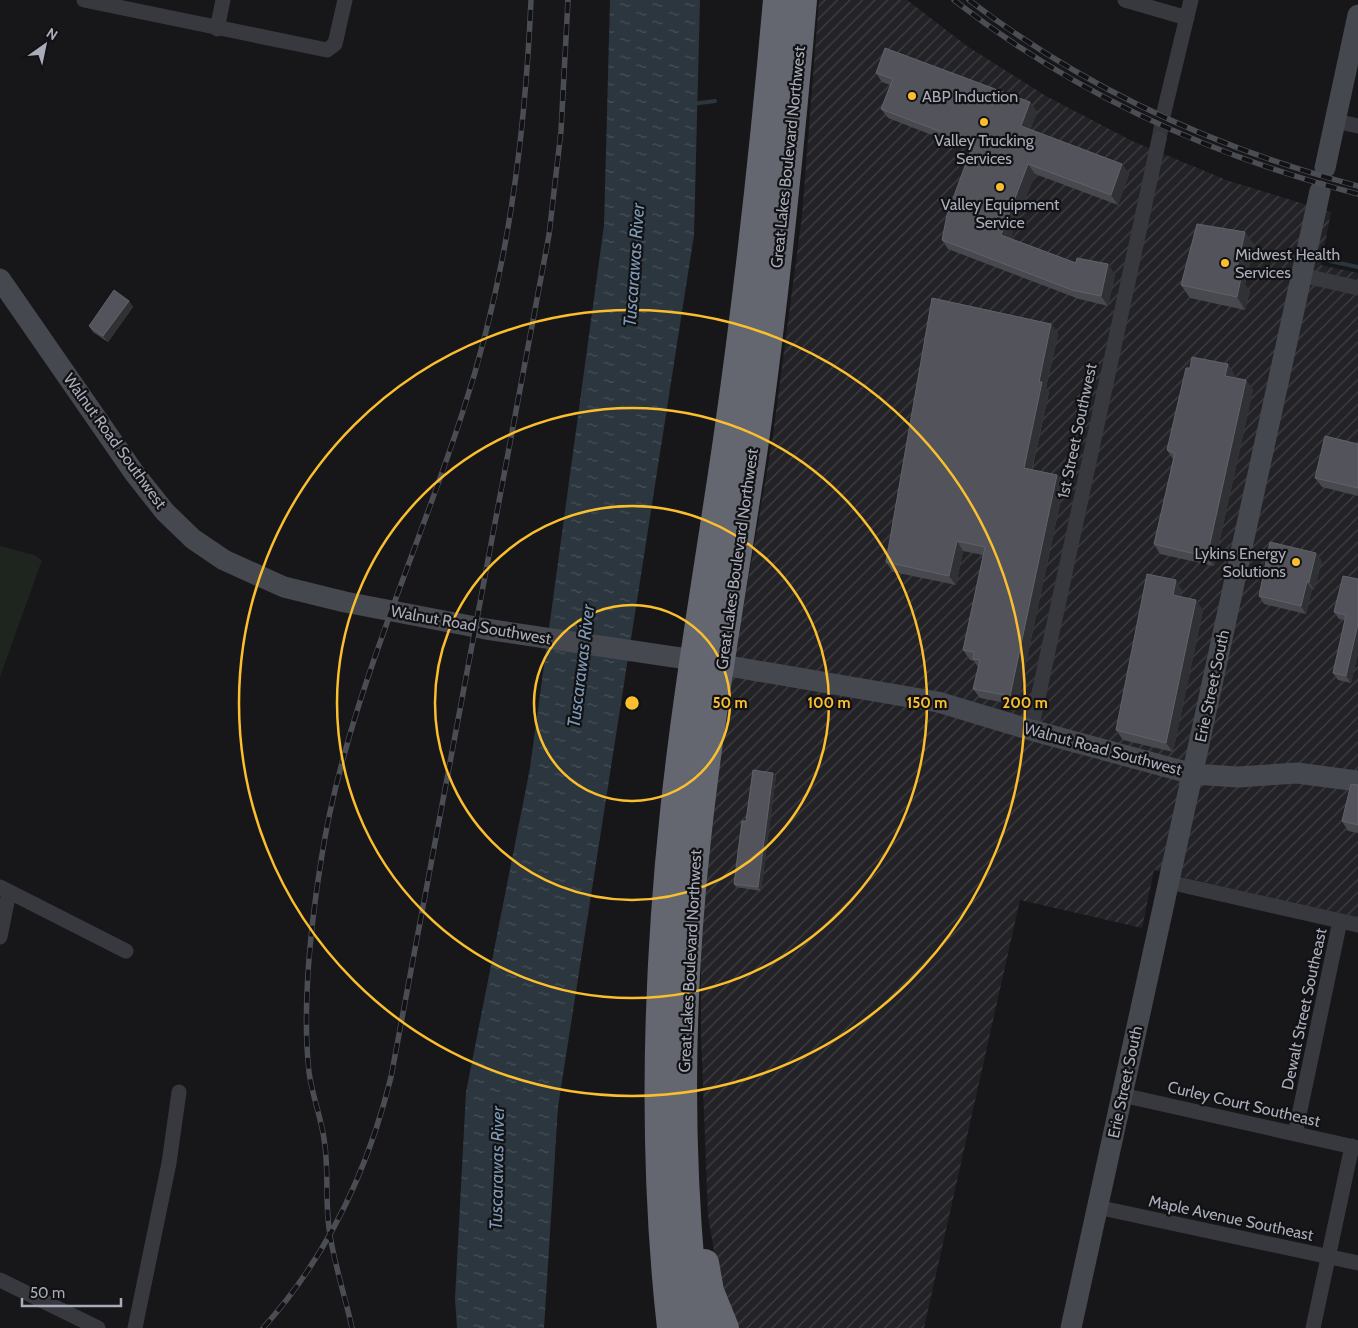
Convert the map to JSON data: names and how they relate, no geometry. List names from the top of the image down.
{
  "streets": {
    "highway": ["Great Lakes Boulevard Northwest"],
    "main road": ["Walnut Road Southwest", "Erie Street South"],
    "street": [
      "1st Street Southwest",
      "Dewalt Street Southeast",
      "Curley Court Southeast",
      "Maple Avenue Southeast"
    ]
  },
  "crossings": [
    ["Great Lakes Boulevard Northwest", "Walnut Road Southwest"],
    ["1st Street Southwest", "Walnut Road Southwest"],
    ["Walnut Road Southwest", "Erie Street South"],
    ["Erie Street South", "Curley Court Southeast"],
    ["Erie Street South", "Maple Avenue Southeast"],
    ["Dewalt Street Southeast", "Curley Court Southeast"]
  ],
  "water": ["Tuscarawas River"],
  "places": [
    "ABP Induction",
    "Valley Trucking Services",
    "Valley Equipment Service",
    "Midwest Health Services",
    "Lykins Energy Solutions"
  ],
  "scale_bar": "50 m",
  "north": "top right",
  "rings": [
    "50 m",
    "100 m",
    "150 m",
    "200 m"
  ]
}
